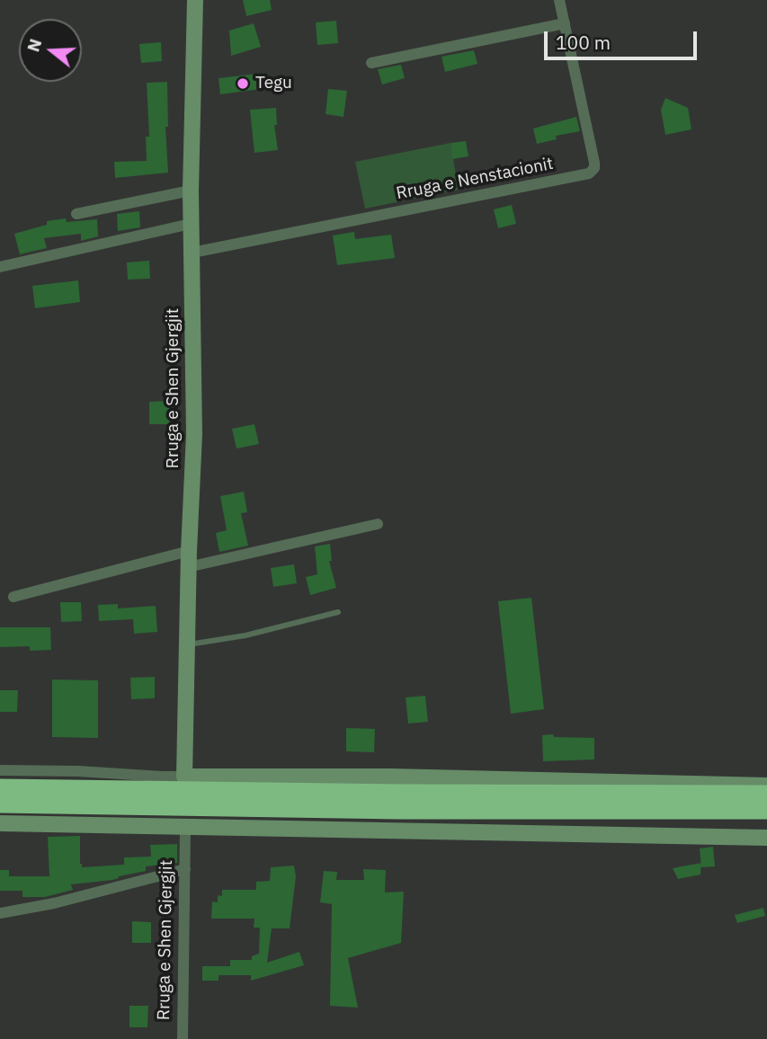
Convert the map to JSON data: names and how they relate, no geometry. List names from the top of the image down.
{
  "streets": {
    "street": ["Rruga e Nenstacionit", "Rruga e Shen Gjergjit"]
  },
  "crossings": [
    ["Rruga e Nenstacionit", "Rruga e Shen Gjergjit"]
  ],
  "places": ["Tegu"],
  "scale_bar": "100 m",
  "north": "left"
}
